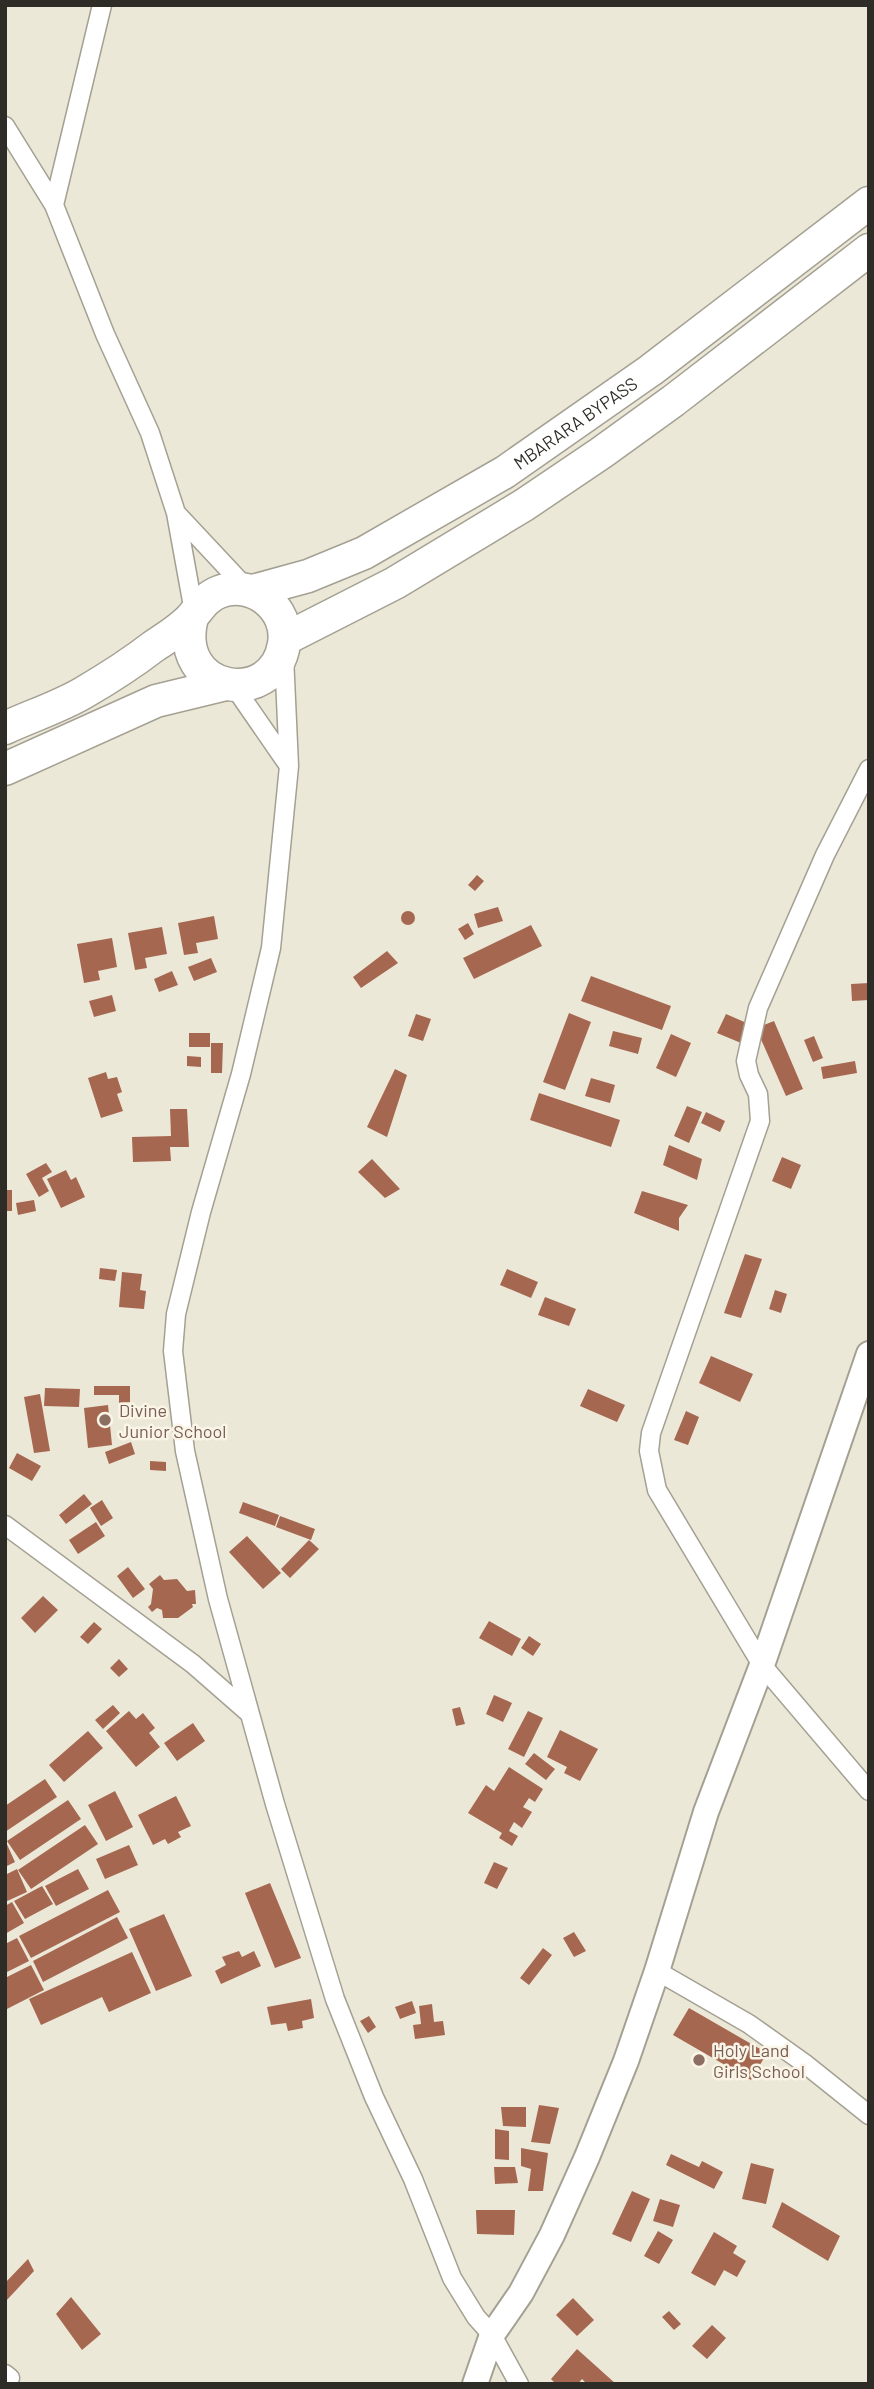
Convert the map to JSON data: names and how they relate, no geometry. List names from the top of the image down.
{
  "streets": {
    "highway": ["MBARARA BYPASS"]
  },
  "places": ["Divine Junior School", "Holy Land Girls School"]
}
